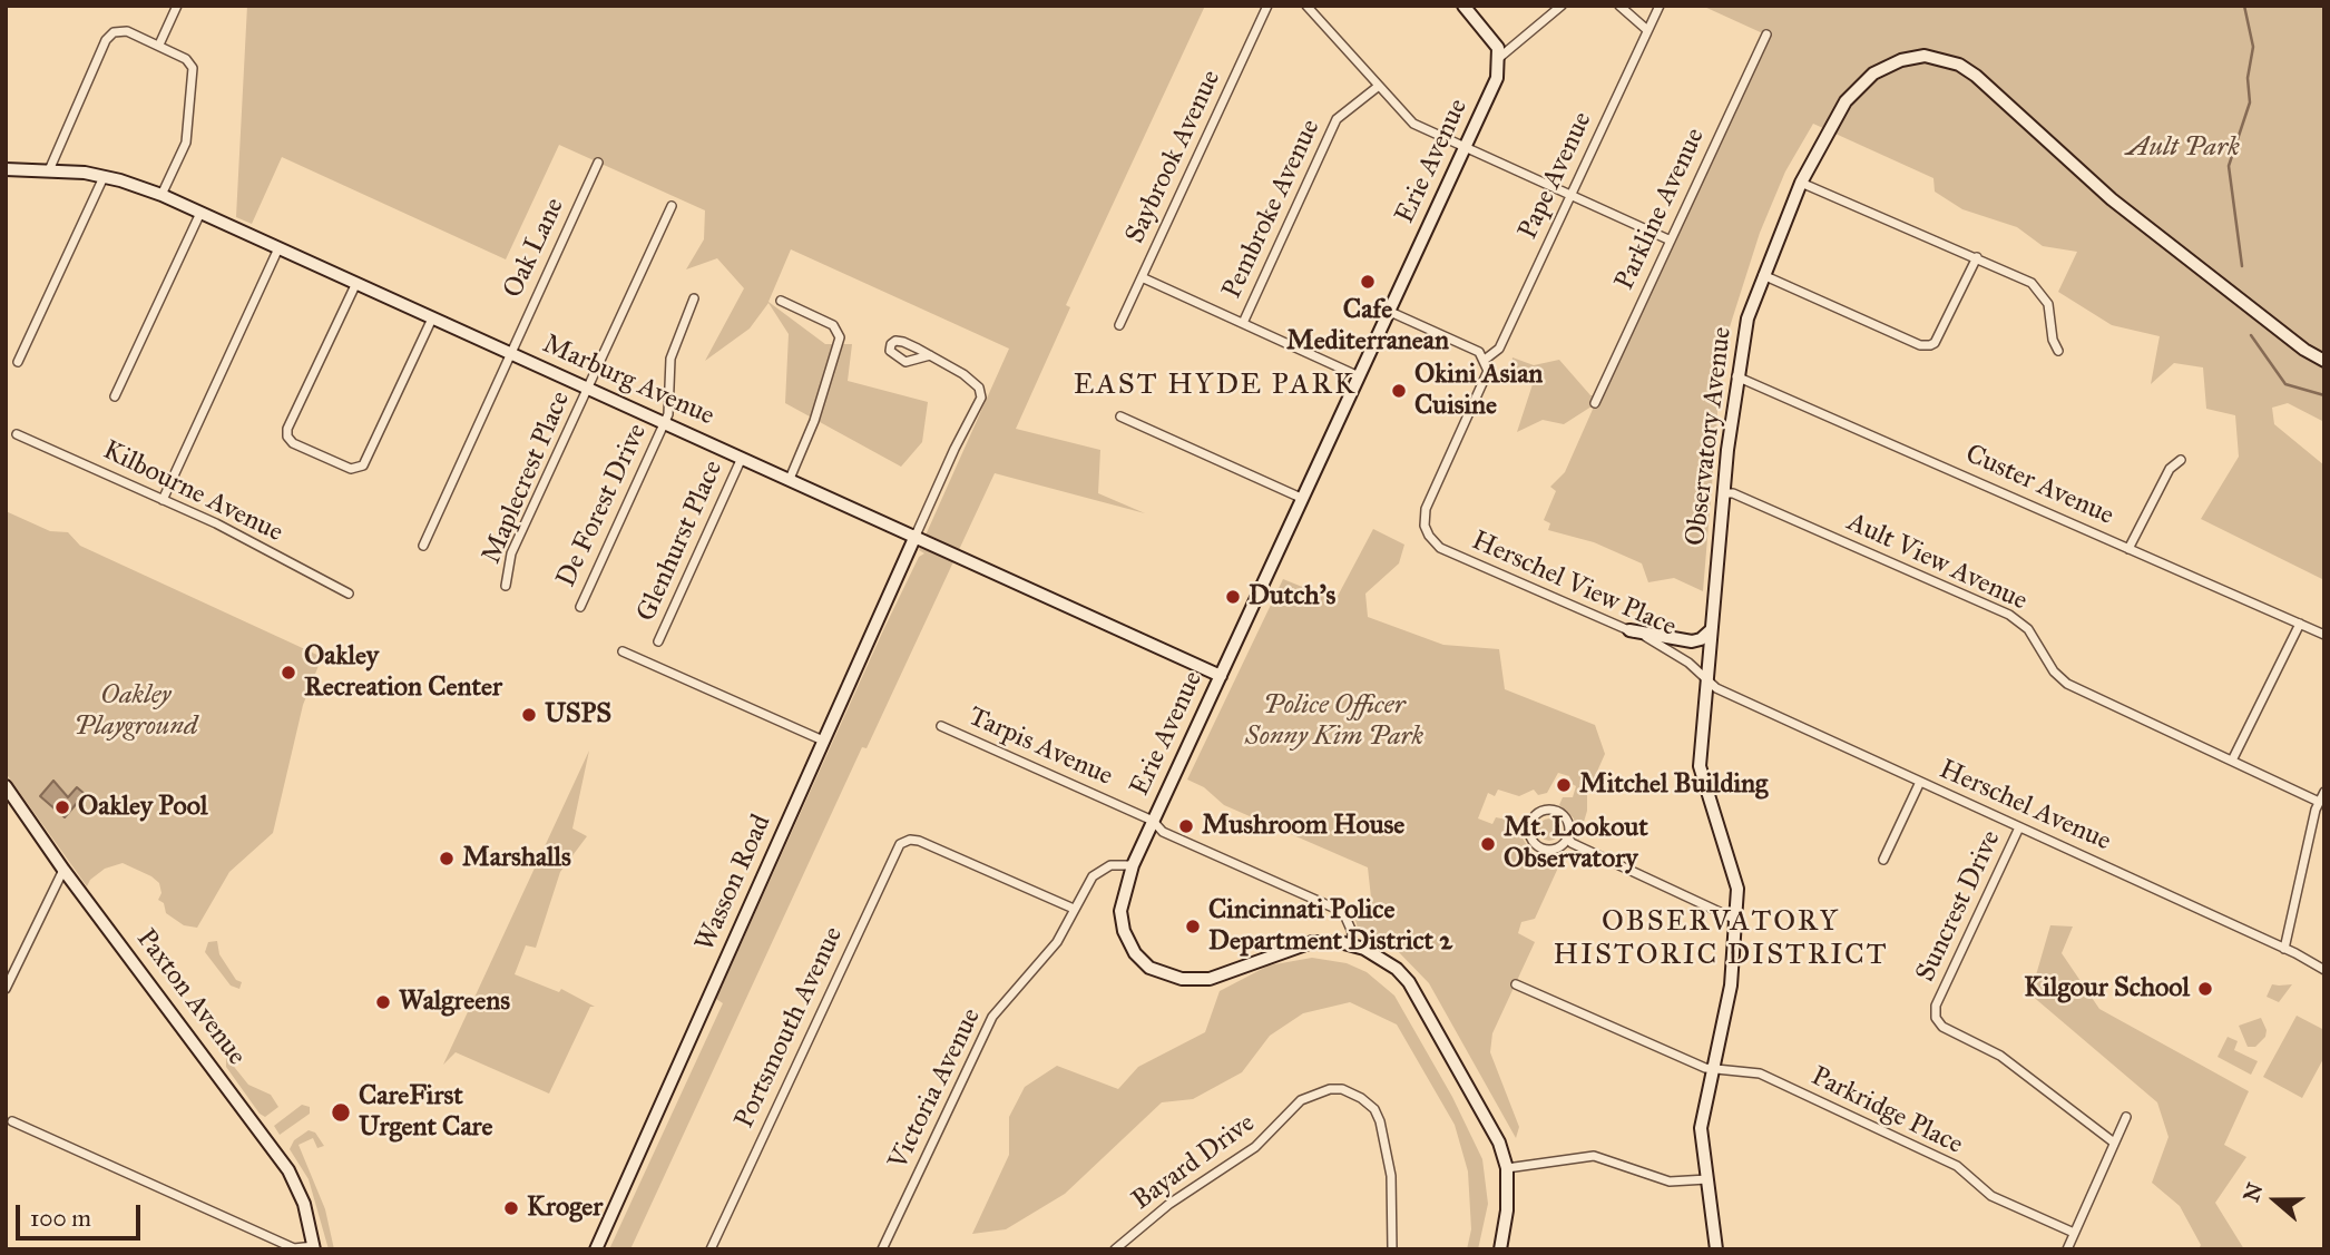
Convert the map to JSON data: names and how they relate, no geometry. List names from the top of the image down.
{
  "streets": {
    "street": [
      "Saybrook Avenue",
      "Erie Avenue",
      "Pape Avenue",
      "Pembroke Avenue",
      "Parkline Avenue",
      "Oak Lane",
      "Marburg Avenue",
      "Observatory Avenue",
      "Maplecrest Place",
      "Custer Avenue",
      "Kilbourne Avenue",
      "De Forest Drive",
      "Glenhurst Place",
      "Ault View Avenue",
      "Herschel View Place",
      "Tarpis Avenue",
      "Herschel Avenue",
      "Wasson Road",
      "Suncrest Drive",
      "Paxton Avenue",
      "Portsmouth Avenue",
      "Victoria Avenue",
      "Parkridge Place",
      "Bayard Drive"
    ]
  },
  "crossings": [
    ["Erie Avenue", "Marburg Avenue"],
    ["Erie Avenue", "Tarpis Avenue"],
    ["Erie Avenue", "Victoria Avenue"],
    ["Pape Avenue", "Herschel View Place"],
    ["Oak Lane", "Marburg Avenue"],
    ["Marburg Avenue", "Maplecrest Place"],
    ["Marburg Avenue", "De Forest Drive"],
    ["Marburg Avenue", "Glenhurst Place"],
    ["Marburg Avenue", "Wasson Road"],
    ["Observatory Avenue", "Custer Avenue"],
    ["Observatory Avenue", "Ault View Avenue"],
    ["Observatory Avenue", "Herschel View Place"],
    ["Observatory Avenue", "Herschel Avenue"],
    ["Observatory Avenue", "Parkridge Place"],
    ["Herschel View Place", "Herschel Avenue"],
    ["Herschel Avenue", "Suncrest Drive"],
    ["Portsmouth Avenue", "Victoria Avenue"]
  ],
  "districts": ["EAST HYDE PARK", "OBSERVATORY HISTORIC DISTRICT"],
  "parks": ["Ault Park", "Oakley Playground", "Police Officer Sonny Kim Park"],
  "places": [
    "Cafe Mediterranean",
    "Okini Asian Cuisine",
    "Dutch's",
    "Oakley Recreation Center",
    "USPS",
    "Mitchel Building",
    "Oakley Pool",
    "Mushroom House",
    "Mt. Lookout Observatory",
    "Marshalls",
    "Cincinnati Police Department District 2",
    "Kilgour School",
    "Walgreens",
    "CareFirst Urgent Care",
    "Kroger"
  ],
  "scale_bar": "100 m",
  "north": "left"
}
